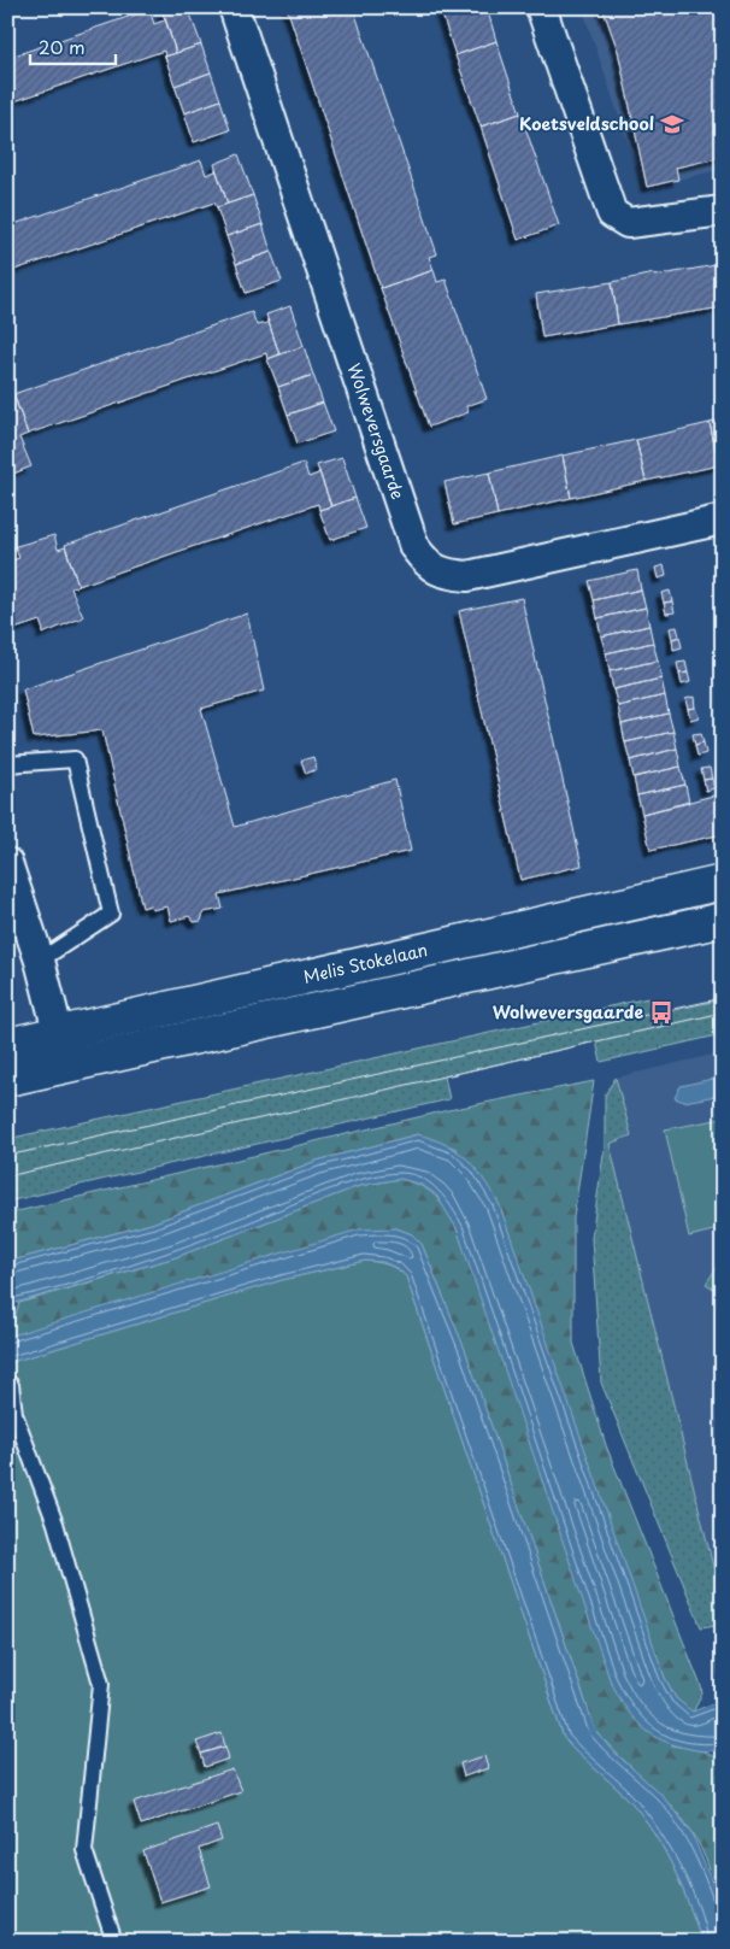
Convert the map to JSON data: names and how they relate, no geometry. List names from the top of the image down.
{
  "streets": {
    "street": ["Wolweversgaarde", "Melis Stokelaan"]
  },
  "places": {
    "school or university": ["Koetsveldschool"],
    "bus stop": ["Wolweversgaarde"]
  },
  "scale_bar": "20 m"
}
